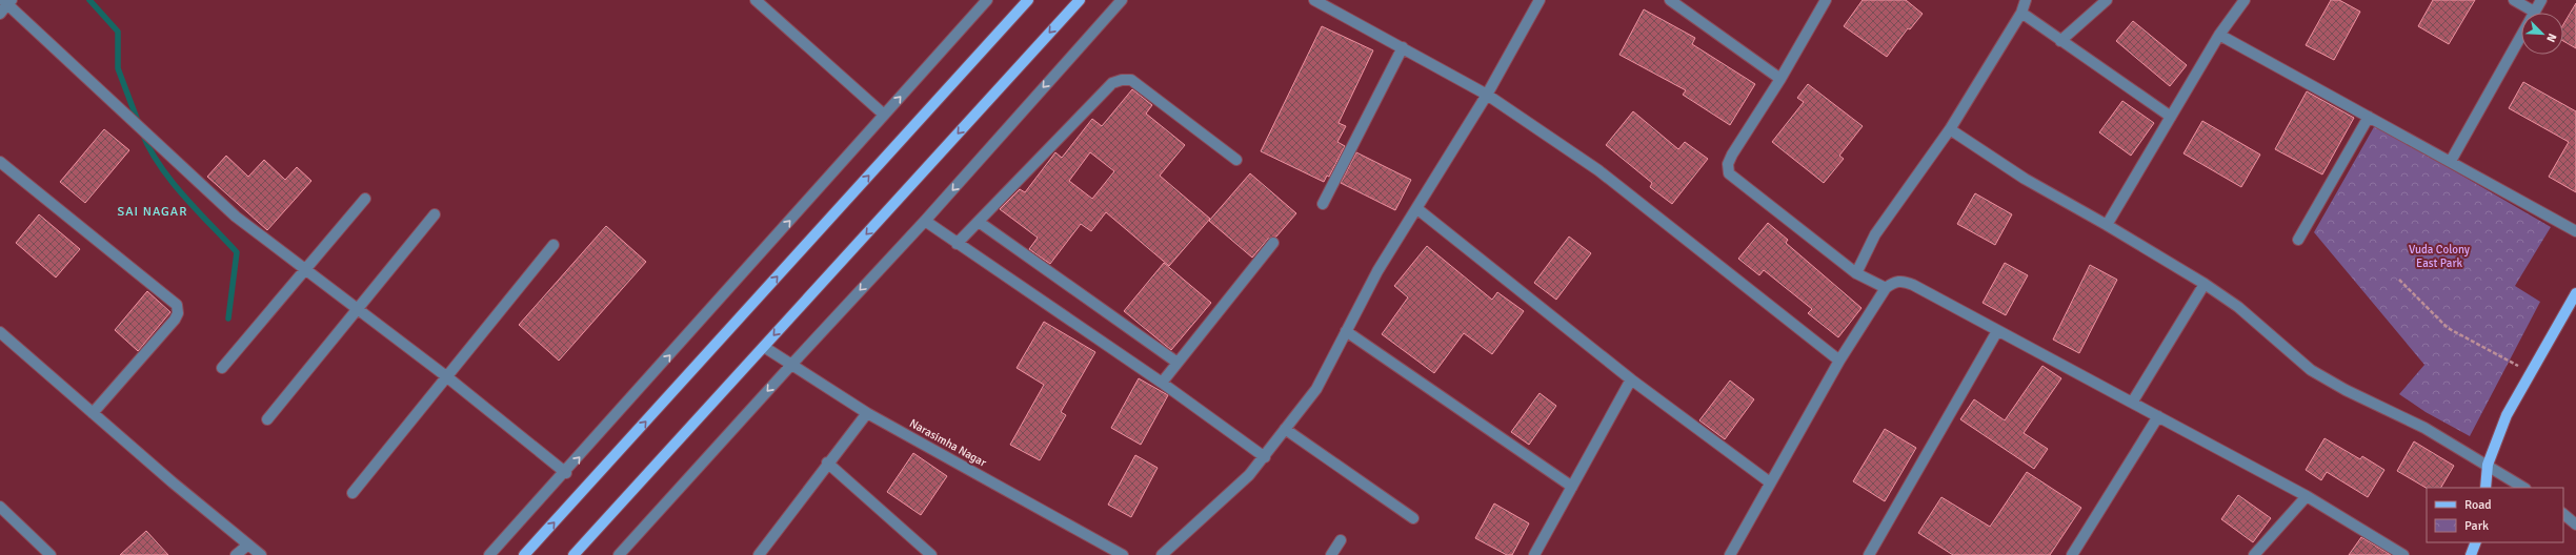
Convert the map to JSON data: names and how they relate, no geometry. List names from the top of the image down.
{
  "streets": {
    "street": ["Narasimha Nagar"]
  },
  "districts": ["SAI NAGAR"],
  "parks": ["Vuda Colony East Park"],
  "legend": ["Road", "Park"],
  "north": "bottom right"
}
